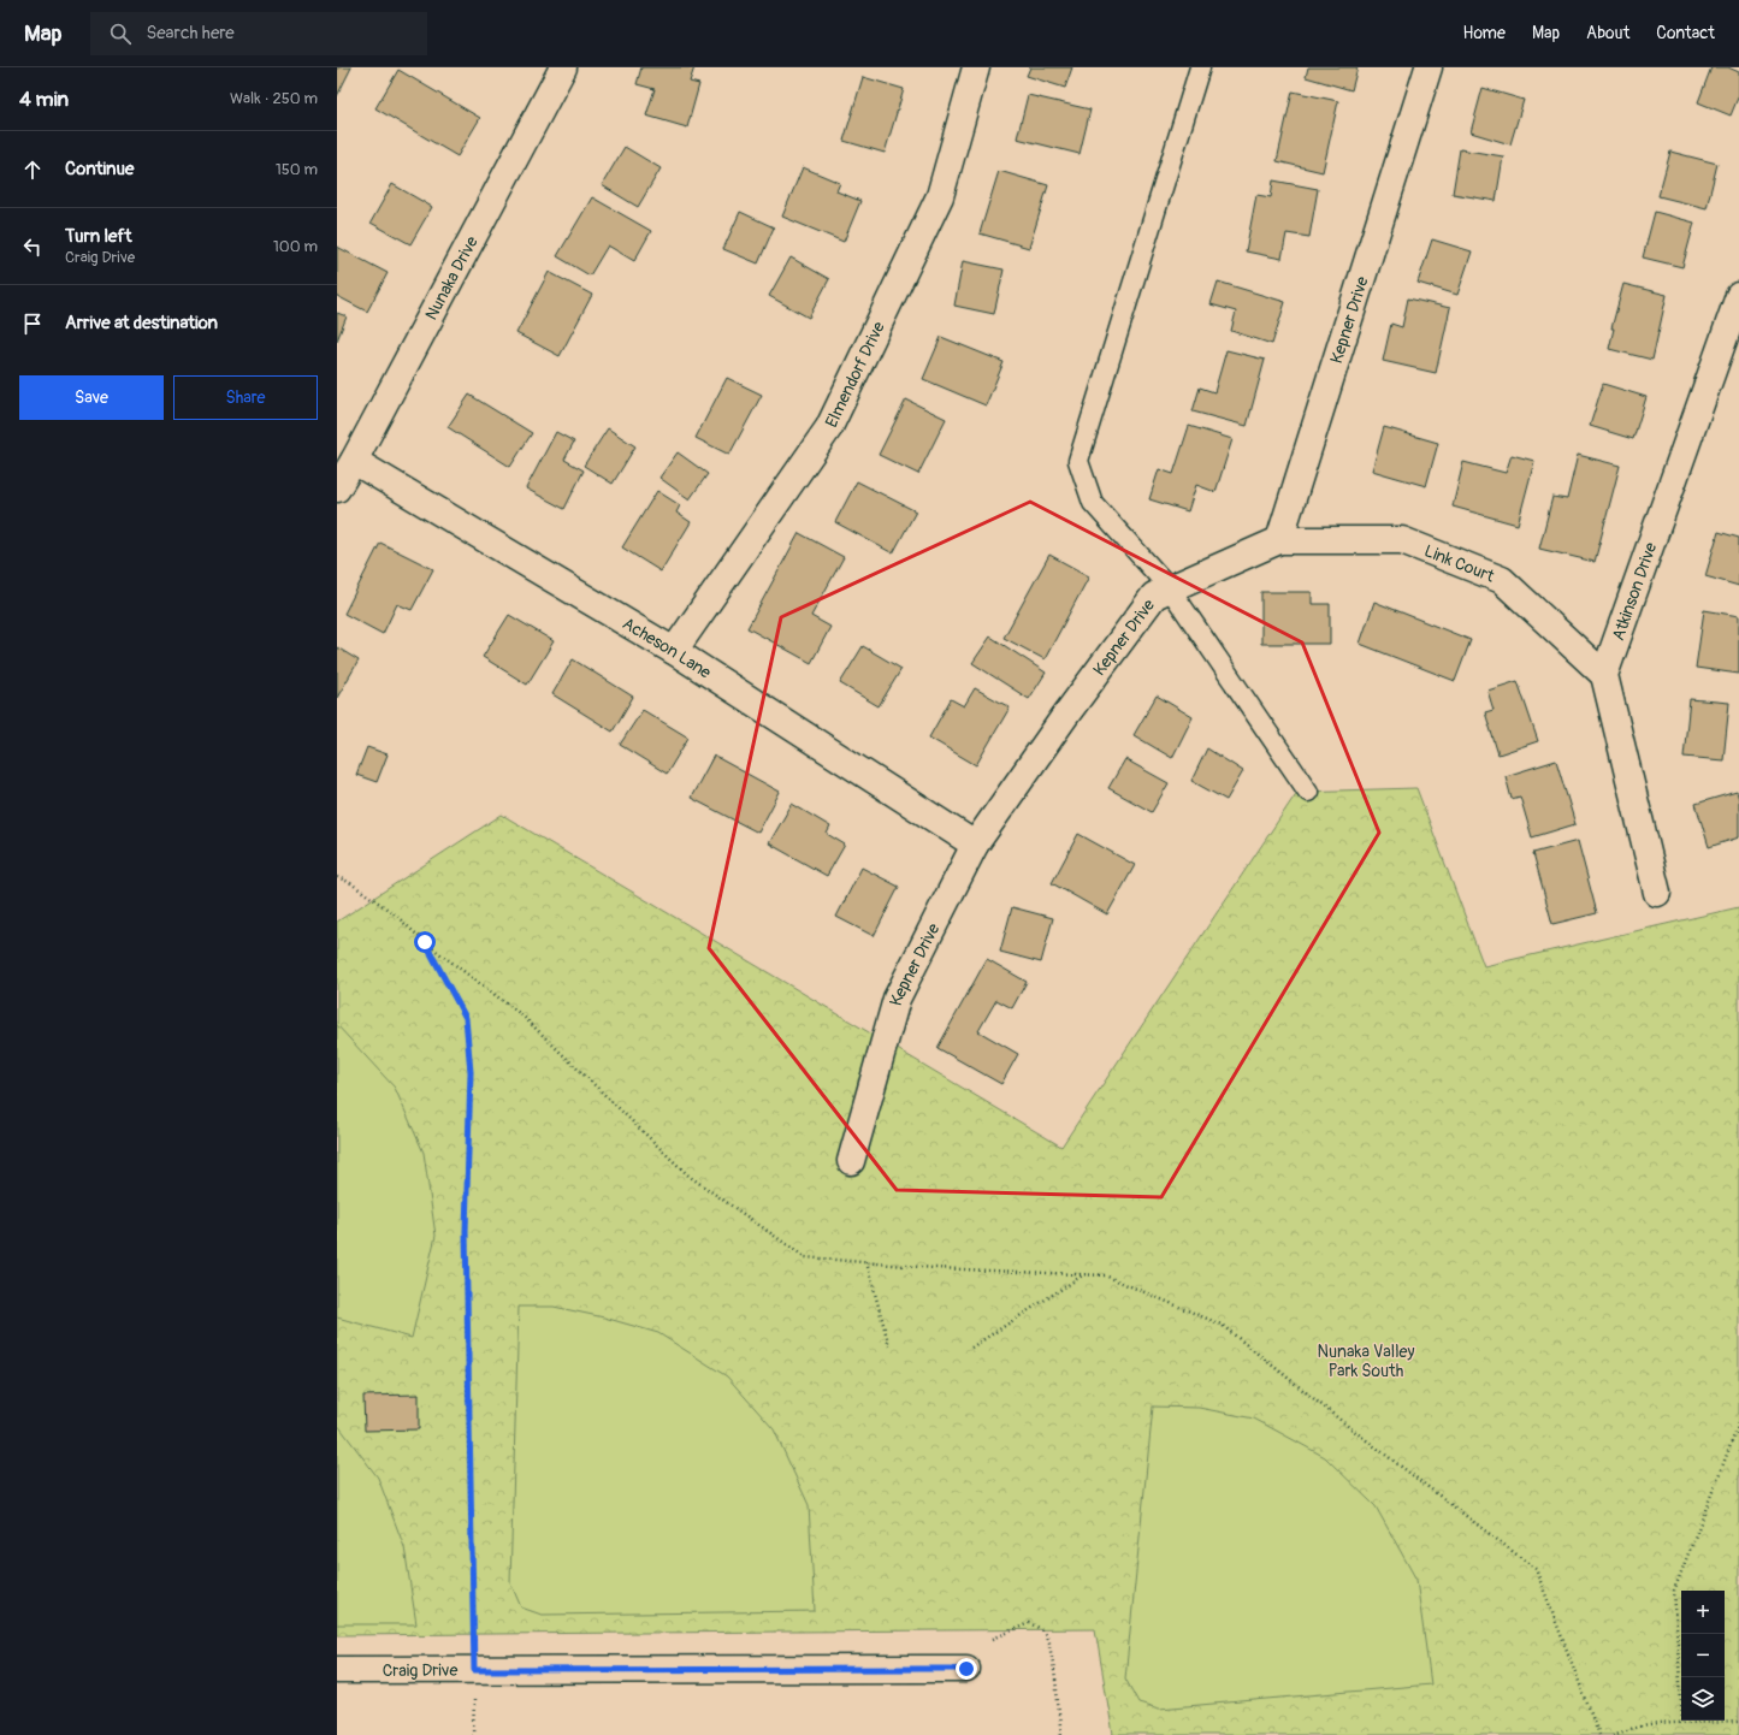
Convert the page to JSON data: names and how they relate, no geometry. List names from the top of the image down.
{
  "streets": {
    "street": [
      "Nunaka Drive",
      "Kepner Drive",
      "Elmendorf Drive",
      "Link Court",
      "Atkinson Drive",
      "Acheson Lane",
      "Craig Drive"
    ]
  },
  "crossings": [
    ["Nunaka Drive", "Acheson Lane"],
    ["Kepner Drive", "Link Court"],
    ["Kepner Drive", "Acheson Lane"],
    ["Elmendorf Drive", "Acheson Lane"],
    ["Link Court", "Atkinson Drive"]
  ],
  "parks": ["Nunaka Valley Park South"],
  "page": {
    "header": "Map",
    "search": "Search here",
    "nav": [
      "Home",
      "Map",
      "About",
      "Contact"
    ],
    "heading": ["4 min", "Walk · 250 m"],
    "list": [
      ["Continue", "150 m"],
      ["Turn left", "Craig Drive", "100 m"],
      "Arrive at destination"
    ],
    "buttons": ["Save", "Share"],
    "map_buttons": ["+", "−"]
  }
}
